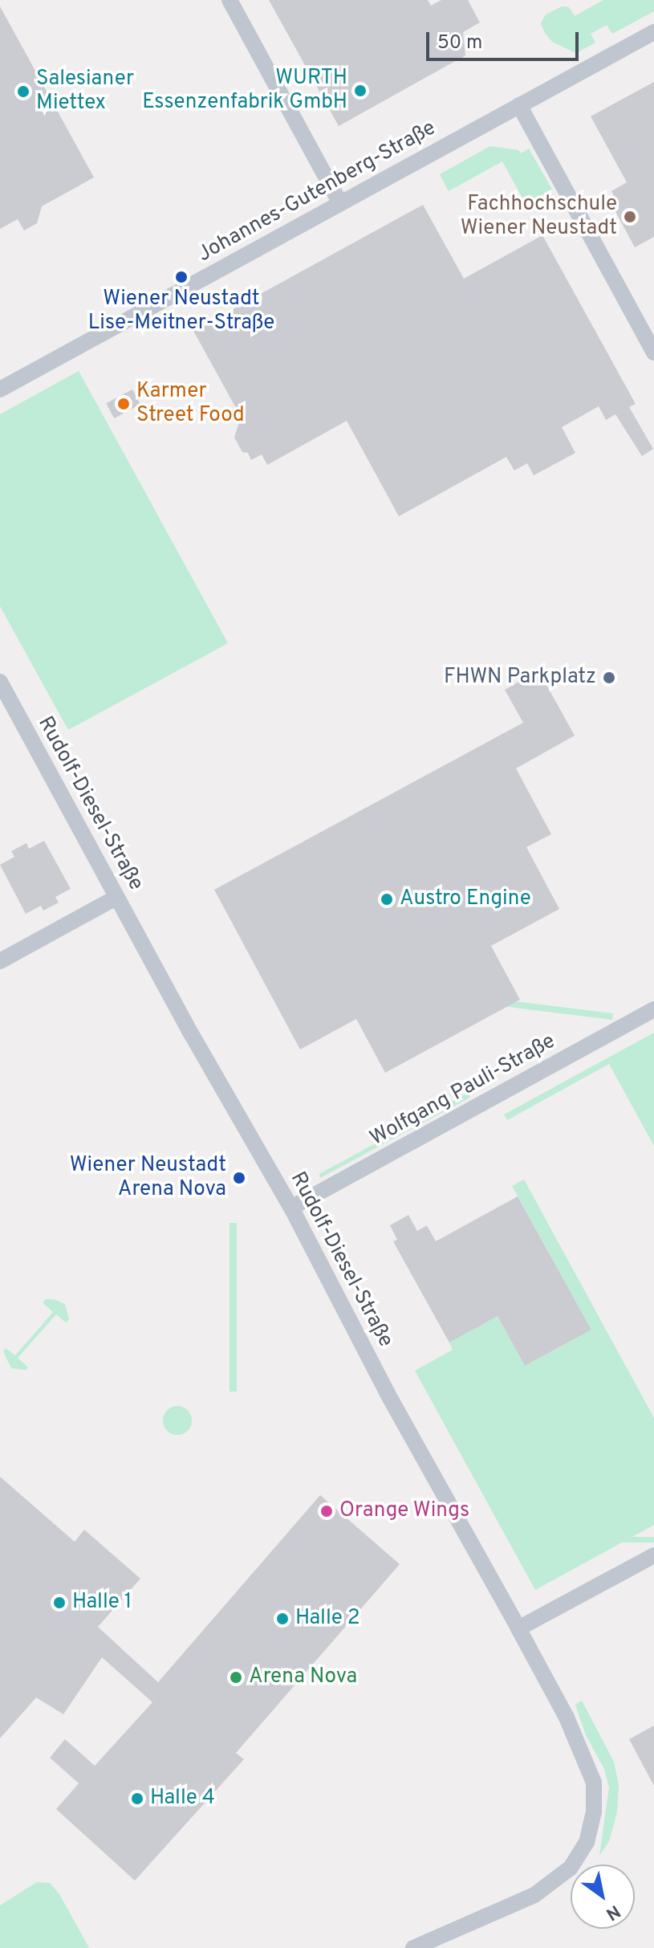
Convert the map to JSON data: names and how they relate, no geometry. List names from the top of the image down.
{
  "streets": {
    "street": ["Johannes-Gutenberg-Straße", "Rudolf-Diesel-Straße", "Wolfgang Pauli-Straße"]
  },
  "crossings": [
    ["Rudolf-Diesel-Straße", "Wolfgang Pauli-Straße"]
  ],
  "places": [
    "WURTH Essenzenfabrik GmbH",
    "Salesianer Miettex",
    "Fachhochschule Wiener Neustadt",
    "Wiener Neustadt Lise-Meitner-Straße",
    "Karmer Street Food",
    "FHWN Parkplatz",
    "Austro Engine",
    "Wiener Neustadt Arena Nova",
    "Orange Wings",
    "Halle 1",
    "Halle 2",
    "Arena Nova",
    "Halle 4"
  ],
  "scale_bar": "50 m",
  "north": "bottom right"
}
